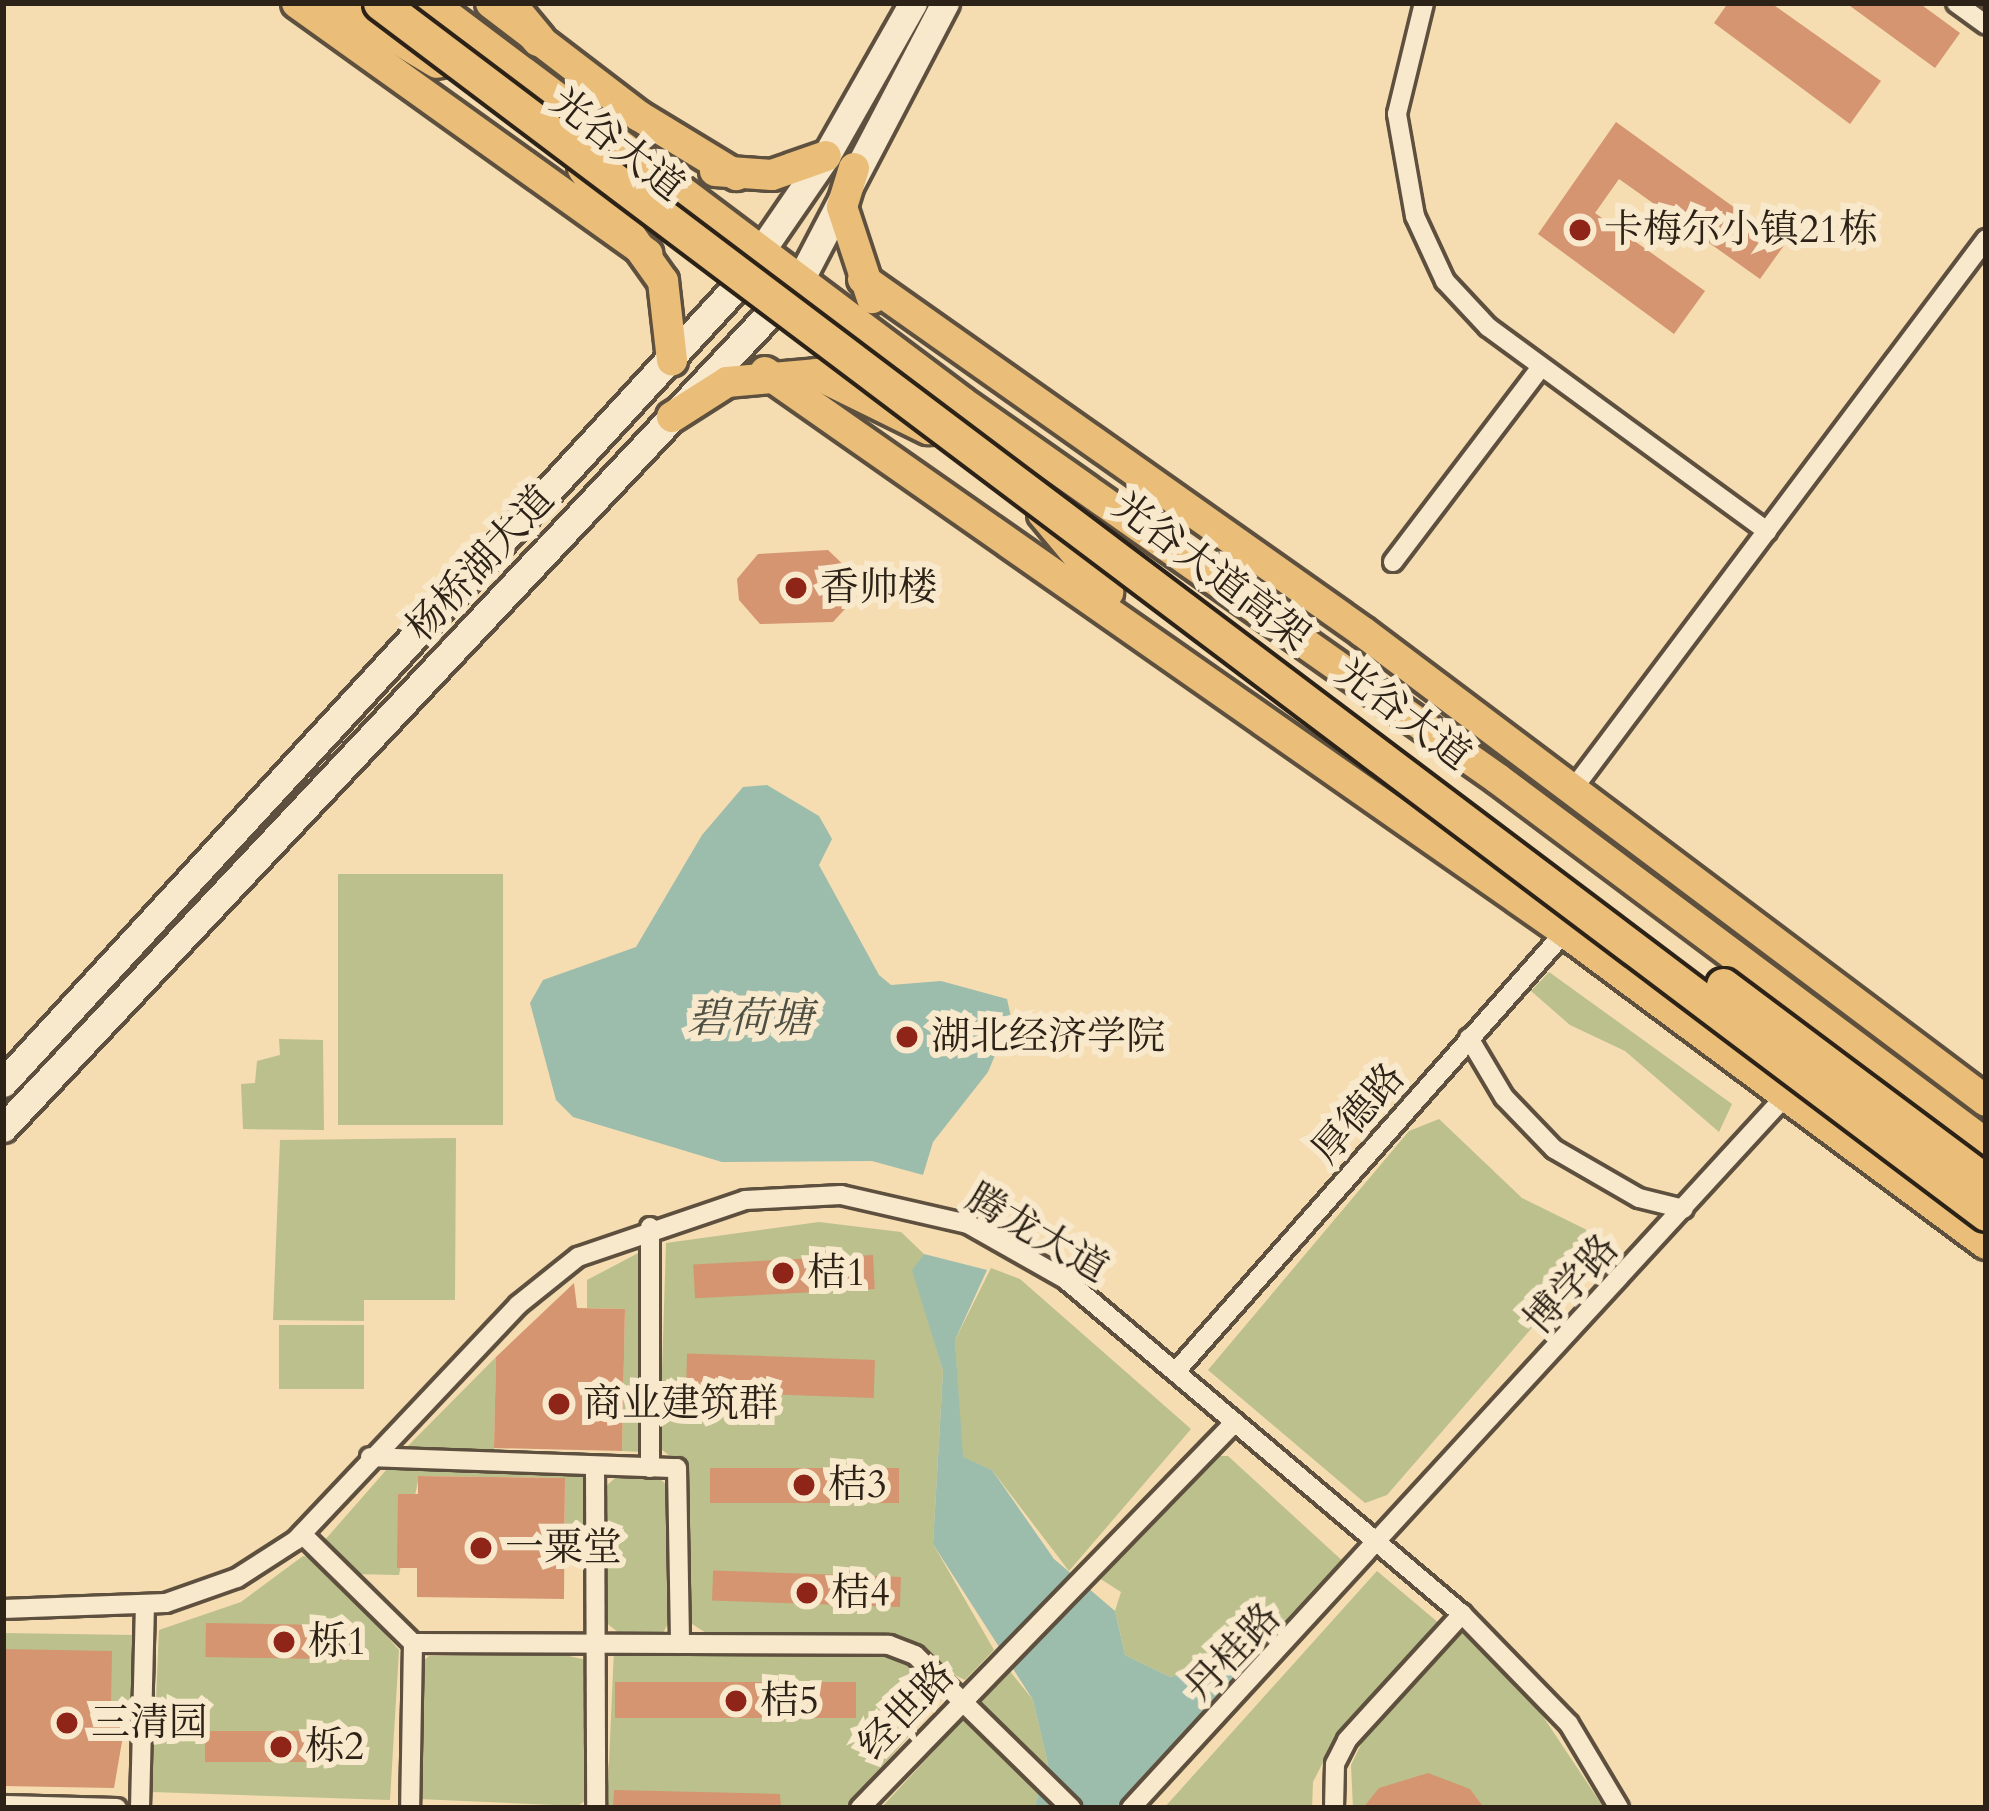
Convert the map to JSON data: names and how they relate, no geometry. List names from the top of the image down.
{
  "streets": {
    "highway": ["光谷大道高架"],
    "main road": ["光谷大道", "杨桥湖大道"],
    "street": [
      "厚德路",
      "腾龙大道",
      "博学路",
      "丹桂路",
      "经世路"
    ]
  },
  "crossings": [
    ["光谷大道", "杨桥湖大道"],
    ["光谷大道", "厚德路"],
    ["光谷大道", "博学路"],
    ["厚德路", "腾龙大道"],
    ["腾龙大道", "博学路"],
    ["腾龙大道", "丹桂路"],
    ["腾龙大道", "经世路"],
    ["博学路", "丹桂路"]
  ],
  "water": ["碧荷塘"],
  "places": [
    "卡梅尔小镇21栋",
    "香帅楼",
    "湖北经济学院",
    "桔1",
    "商业建筑群",
    "桔3",
    "一粟堂",
    "桔4",
    "栎1",
    "桔5",
    "三清园",
    "栎2"
  ]
}
